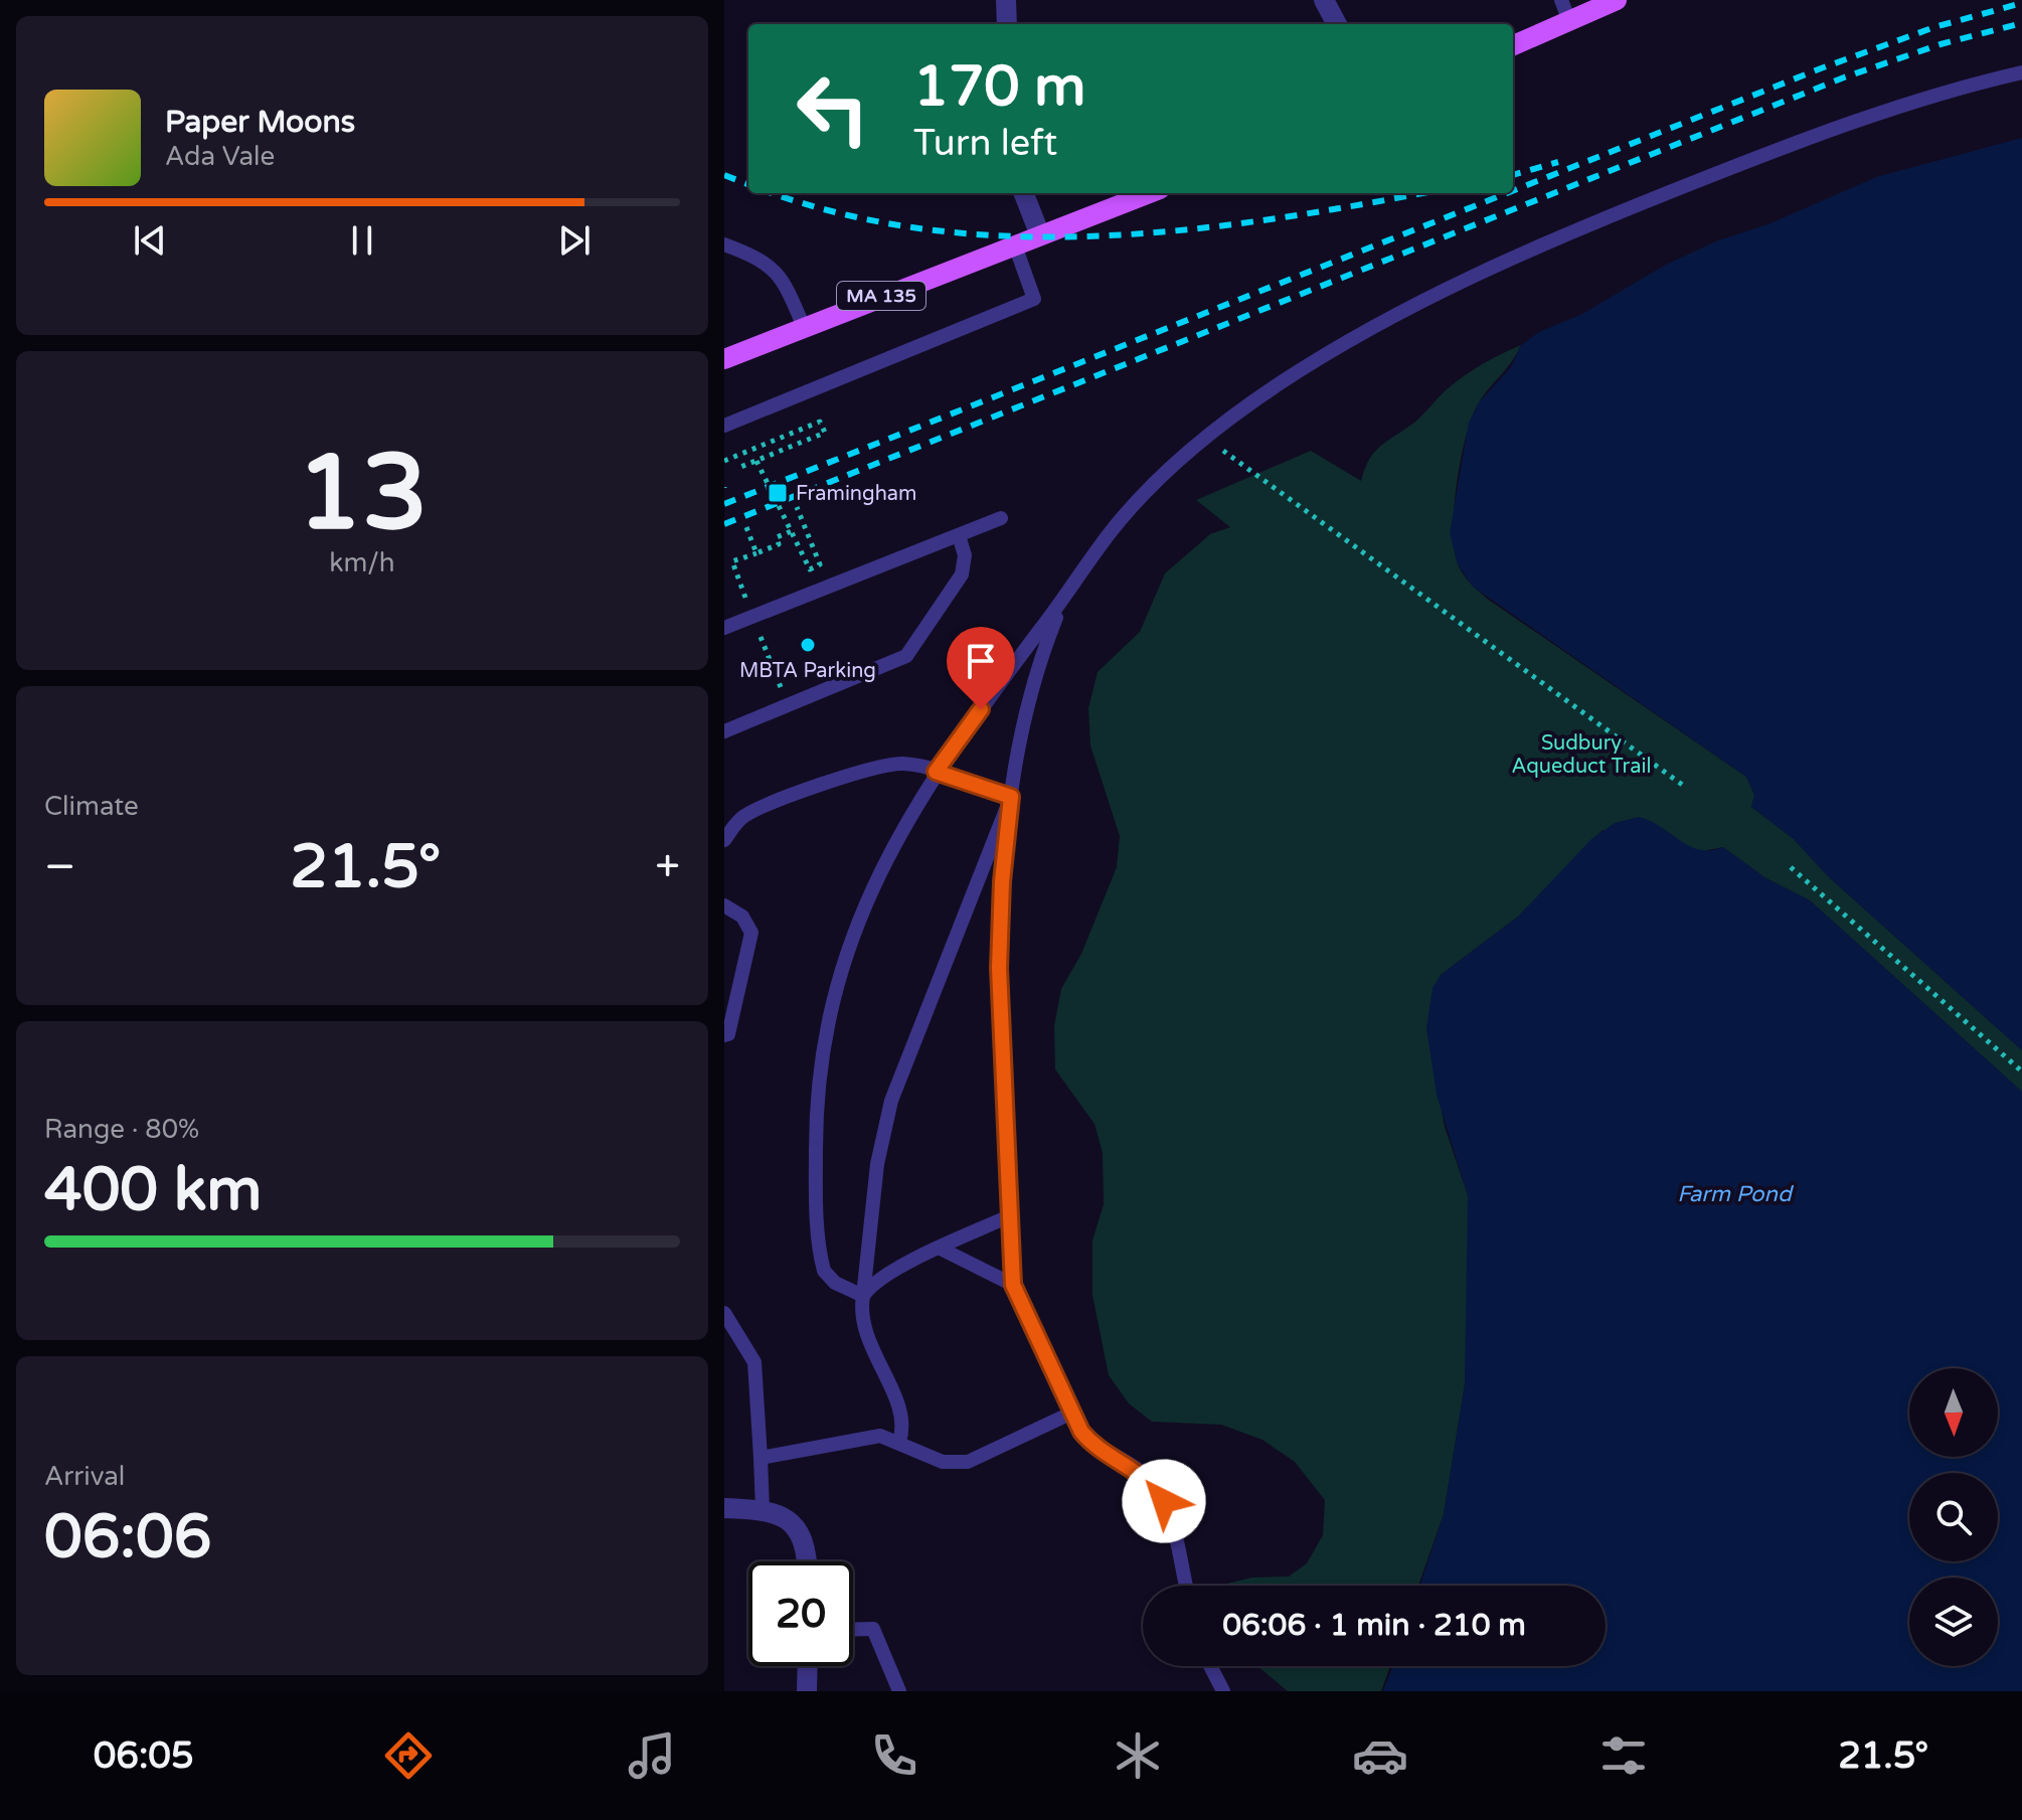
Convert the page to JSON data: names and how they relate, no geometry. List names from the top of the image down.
{
  "streets": {
    "main road": ["MA 135"]
  },
  "water": ["Farm Pond"],
  "parks": ["Sudbury Aqueduct Trail"],
  "places": {
    "transit": ["Framingham"],
    "other": ["MBTA Parking"]
  },
  "north": "bottom",
  "page": {
    "turn": ["170 m", "Turn left"],
    "song": ["Paper Moons", "Ada Vale"],
    "tile": [
      ["13", "km/h"],
      "Climate",
      ["Range · 80%", "400 km"],
      ["Arrival", "06:06"]
    ],
    "heat": ["−", "21.5°", "+"],
    "limit": "20",
    "trip": "06:06 · 1 min · 210 m",
    "tabs": ["06:05", "21.5°"]
  }
}
